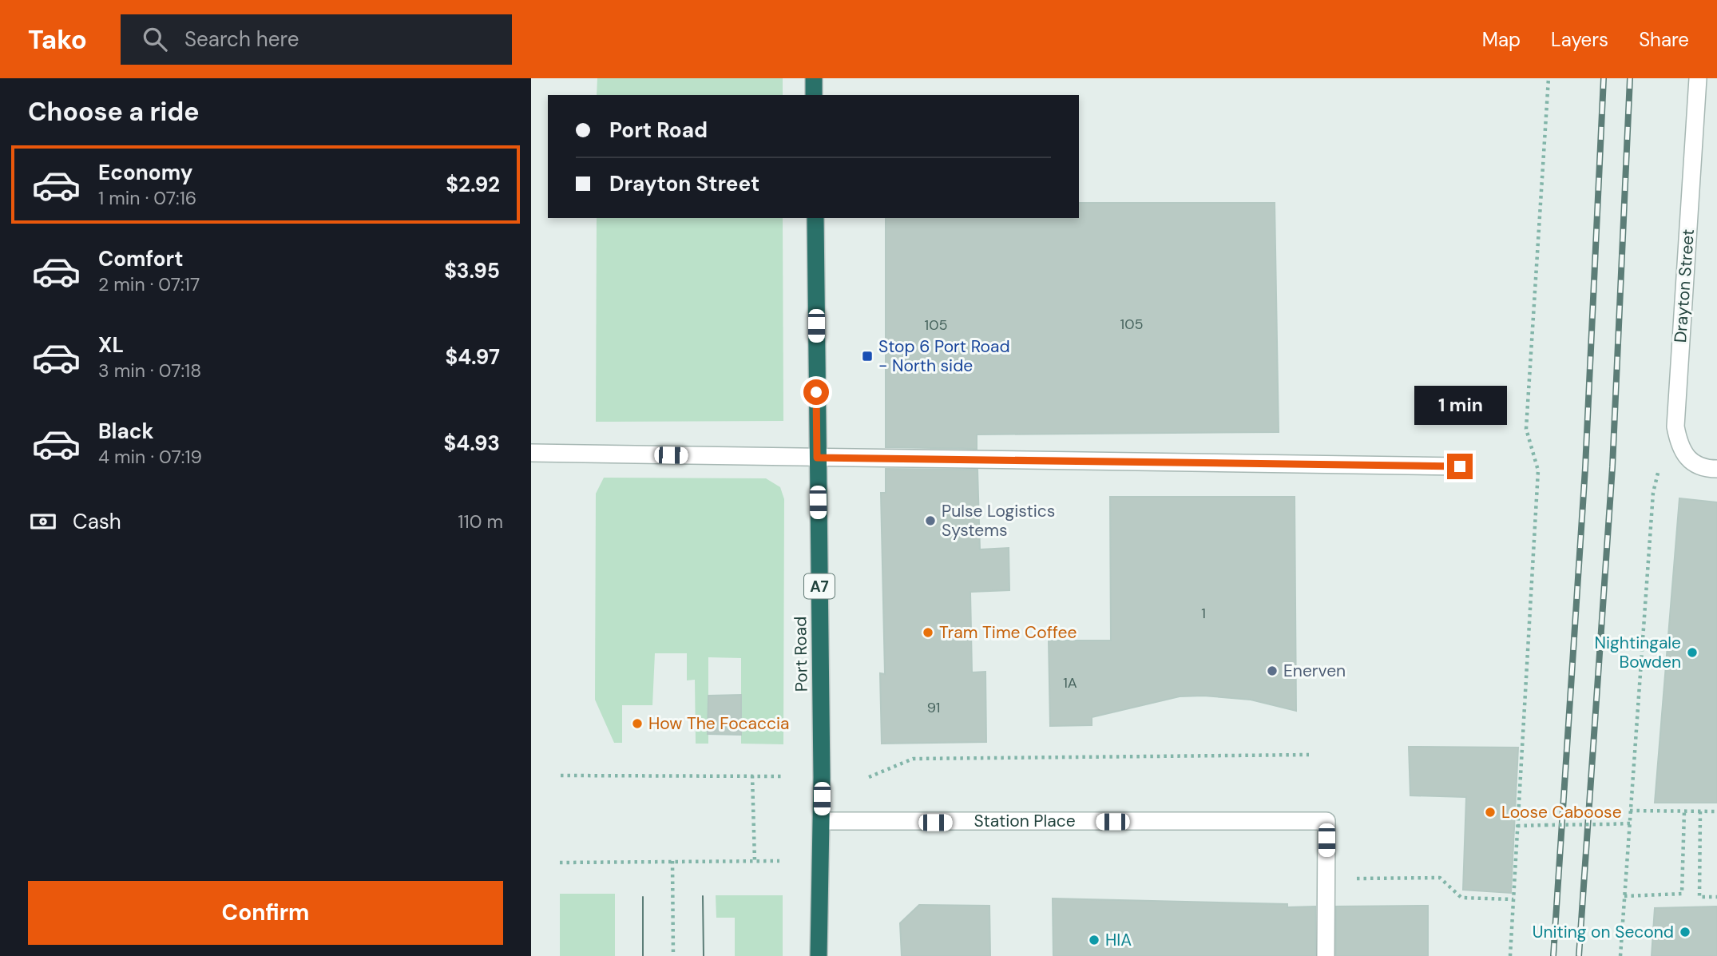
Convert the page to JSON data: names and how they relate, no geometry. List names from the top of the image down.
{
  "streets": {
    "highway": ["A7", "Port Road"],
    "street": ["Drayton Street", "Station Place"]
  },
  "crossings": [
    ["Port Road", "Station Place"]
  ],
  "places": {
    "transit": ["Stop 6 Port Road - North side"],
    "other": [
      "Pulse Logistics Systems",
      "Tram Time Coffee",
      "Nightingale Bowden",
      "Enerven",
      "How The Focaccia",
      "Loose Caboose",
      "Uniting on Second",
      "HIA"
    ]
  },
  "house_numbers": [
    "105",
    "105",
    "1",
    "1A",
    "91"
  ],
  "page": {
    "header": "Tako",
    "search": "Search here",
    "nav": ["Map", "Layers", "Share"],
    "heading": "Choose a ride",
    "banner": ["Port Road", "Drayton Street"],
    "list": [
      {
        "name": "Economy",
        "note": "1 min · 07:16",
        "value": "$2.92"
      },
      {
        "name": "Comfort",
        "note": "2 min · 07:17",
        "value": "$3.95"
      },
      {
        "name": "XL",
        "note": "3 min · 07:18",
        "value": "$4.97"
      },
      {
        "name": "Black",
        "note": "4 min · 07:19",
        "value": "$4.93"
      }
    ],
    "bubble": "1 min",
    "pay": ["Cash", "110 m"],
    "buttons": "Confirm"
  }
}
